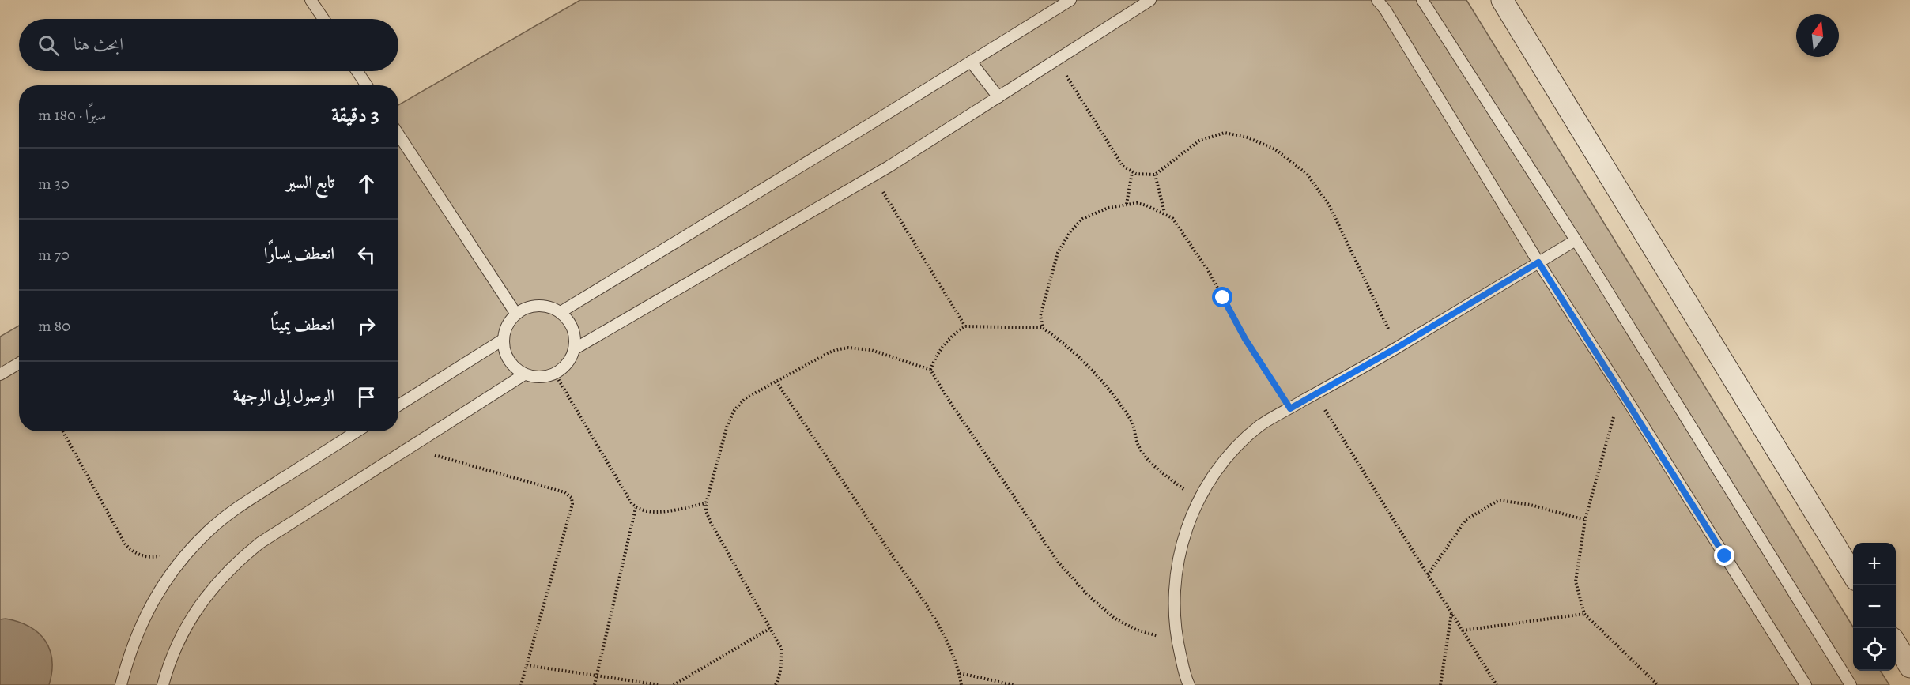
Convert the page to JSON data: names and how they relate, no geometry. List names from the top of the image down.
{
  "north": "top",
  "page": {
    "search": "ابحث هنا",
    "heading": ["3 دقيقة", "سيرًا · 180 m"],
    "list": [
      ["تابع السير", "30 m"],
      ["انعطف يسارًا", "70 m"],
      ["انعطف يمينًا", "80 m"],
      "الوصول إلى الوجهة"
    ],
    "map_buttons": ["+", "−"]
  }
}
